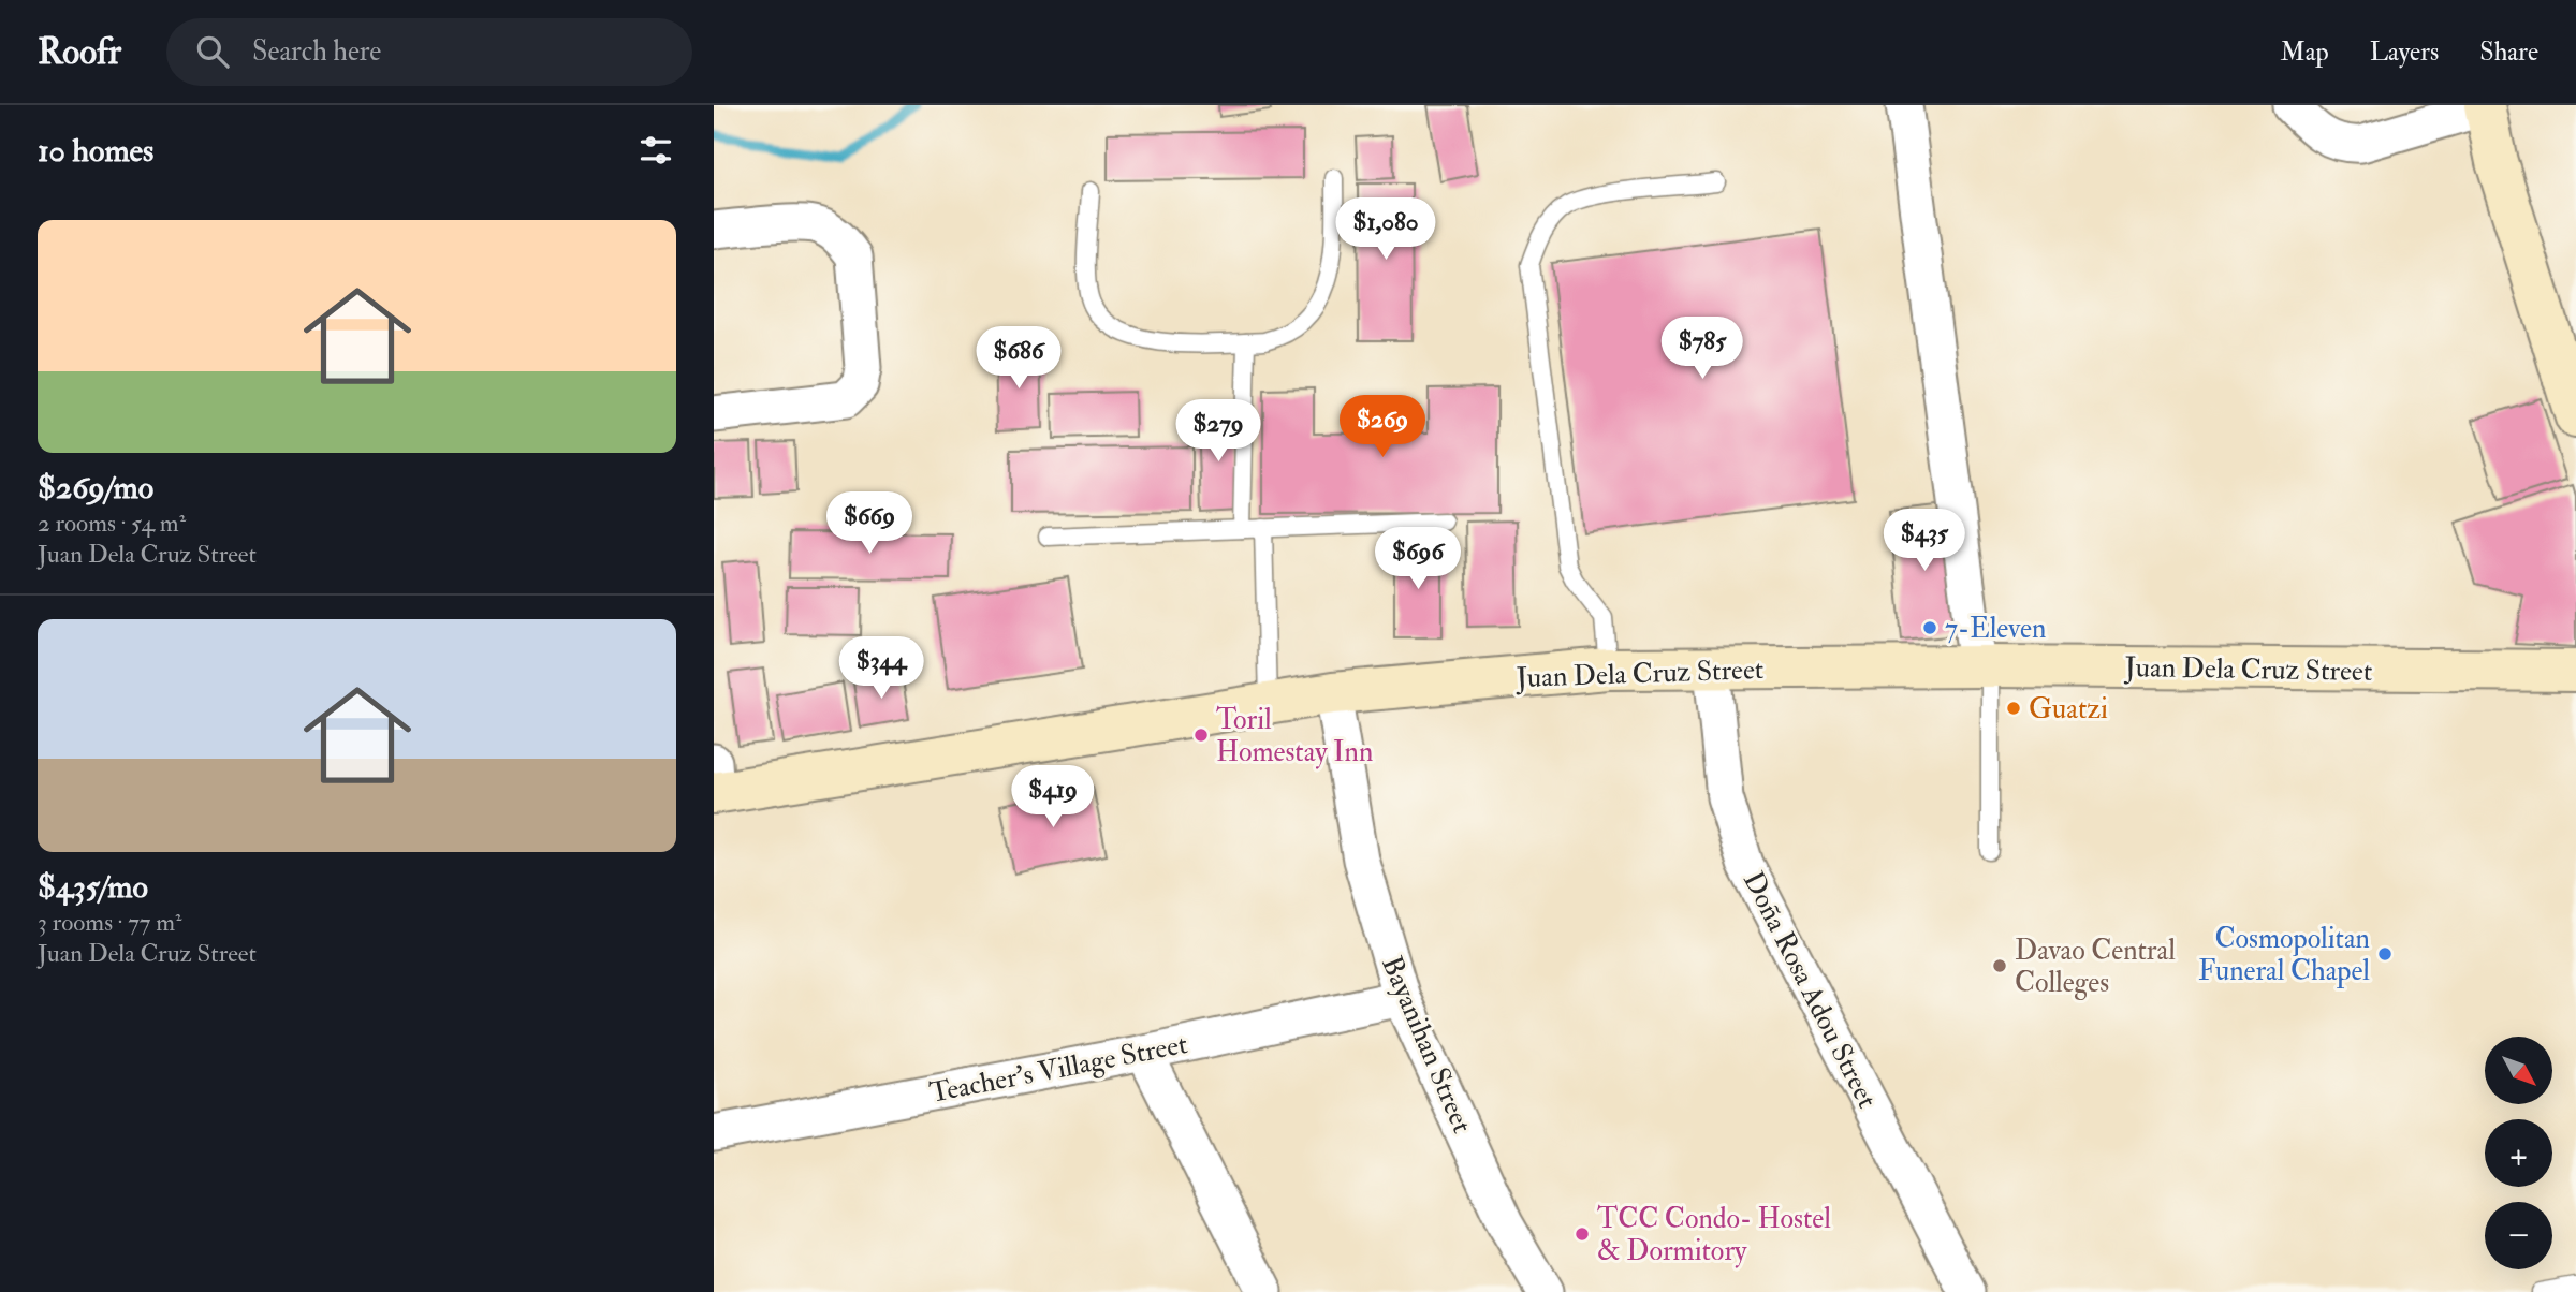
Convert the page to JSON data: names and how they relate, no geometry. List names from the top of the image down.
{
  "streets": {
    "street": [
      "Juan Dela Cruz Street",
      "Doña Rosa Adou Street",
      "Bayanihan Street",
      "Teacher's Village Street"
    ]
  },
  "crossings": [
    ["Juan Dela Cruz Street", "Doña Rosa Adou Street"],
    ["Juan Dela Cruz Street", "Bayanihan Street"],
    ["Bayanihan Street", "Teacher's Village Street"]
  ],
  "places": [
    "7-Eleven",
    "Guatzi",
    "Toril Homestay Inn",
    "Cosmopolitan Funeral Chapel",
    "Davao Central Colleges",
    "TCC Condo- Hostel & Dormitory"
  ],
  "north": "bottom right",
  "page": {
    "header": "Roofr",
    "search": "Search here",
    "nav": ["Map", "Layers", "Share"],
    "heading": "10 homes",
    "list": [
      {
        "name": "$269/mo",
        "note": "2 rooms · 54 m² · Juan Dela Cruz Street"
      },
      {
        "name": "$435/mo",
        "note": "3 rooms · 77 m² · Juan Dela Cruz Street"
      }
    ],
    "price": [
      "$1,080",
      "$785",
      "$686",
      "$269",
      "$279",
      "$669",
      "$435",
      "$696",
      "$344",
      "$419"
    ],
    "map_buttons": ["+", "−"]
  }
}
